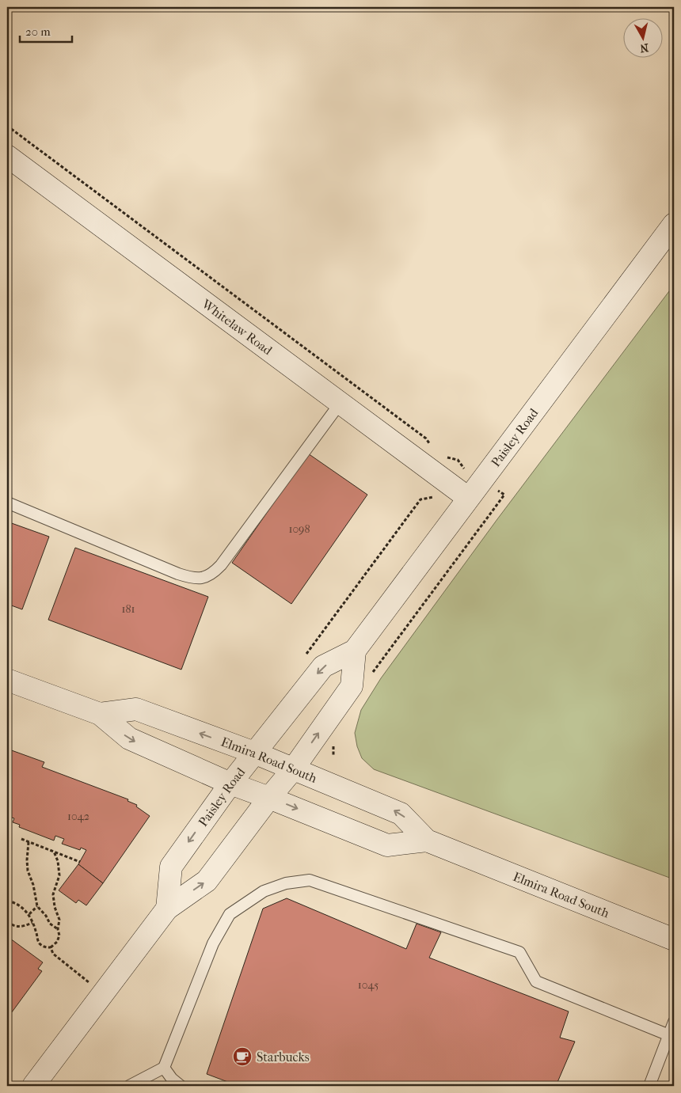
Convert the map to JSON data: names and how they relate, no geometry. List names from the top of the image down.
{
  "streets": {
    "main road": ["Whitelaw Road", "Paisley Road", "Elmira Road South"]
  },
  "crossings": [
    ["Whitelaw Road", "Paisley Road"],
    ["Paisley Road", "Elmira Road South"]
  ],
  "places": {
    "cafe": ["Starbucks"]
  },
  "house_numbers": [
    "1098",
    "181",
    "1042",
    "1045"
  ],
  "scale_bar": "20 m",
  "north": "bottom"
}
